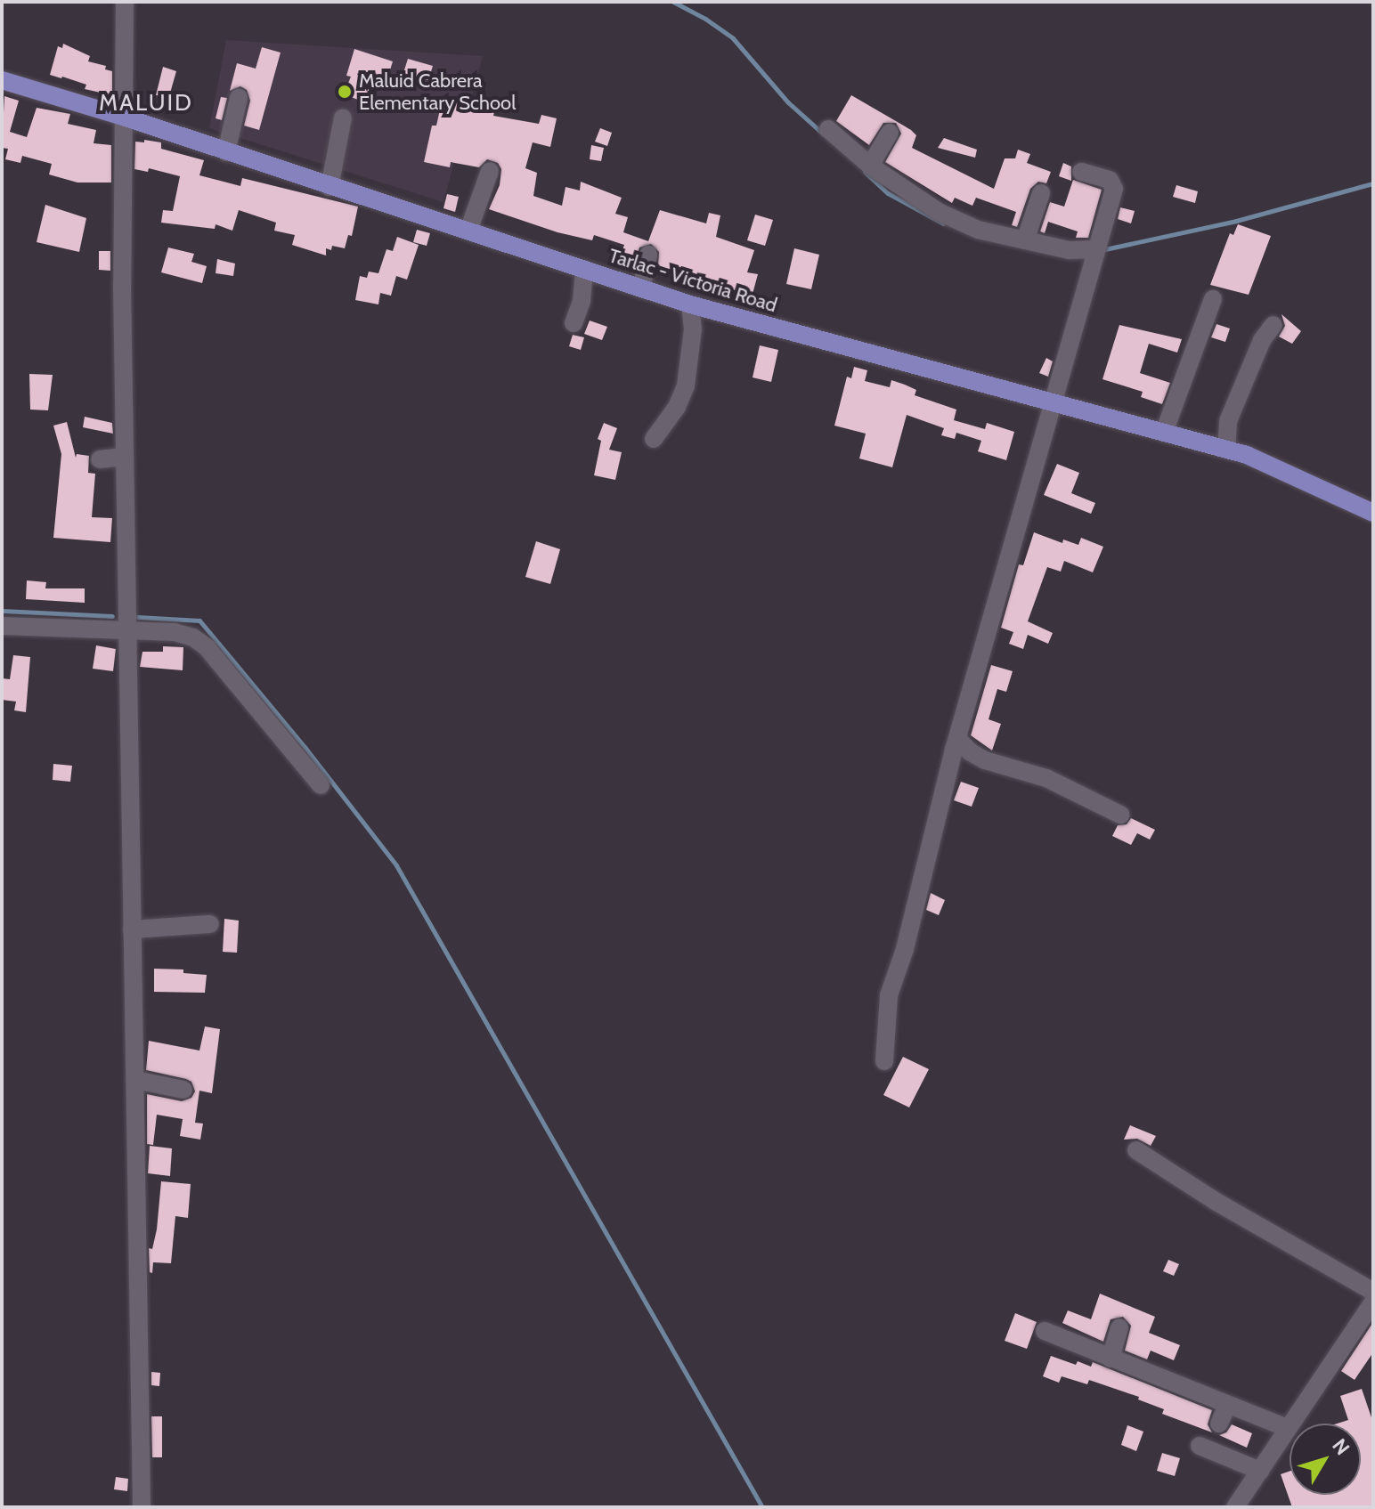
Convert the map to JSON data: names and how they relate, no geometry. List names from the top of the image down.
{
  "streets": {
    "main road": ["Tarlac - Victoria Road"]
  },
  "districts": ["MALUID"],
  "places": ["Maluid Cabrera Elementary School"],
  "north": "top right"
}
